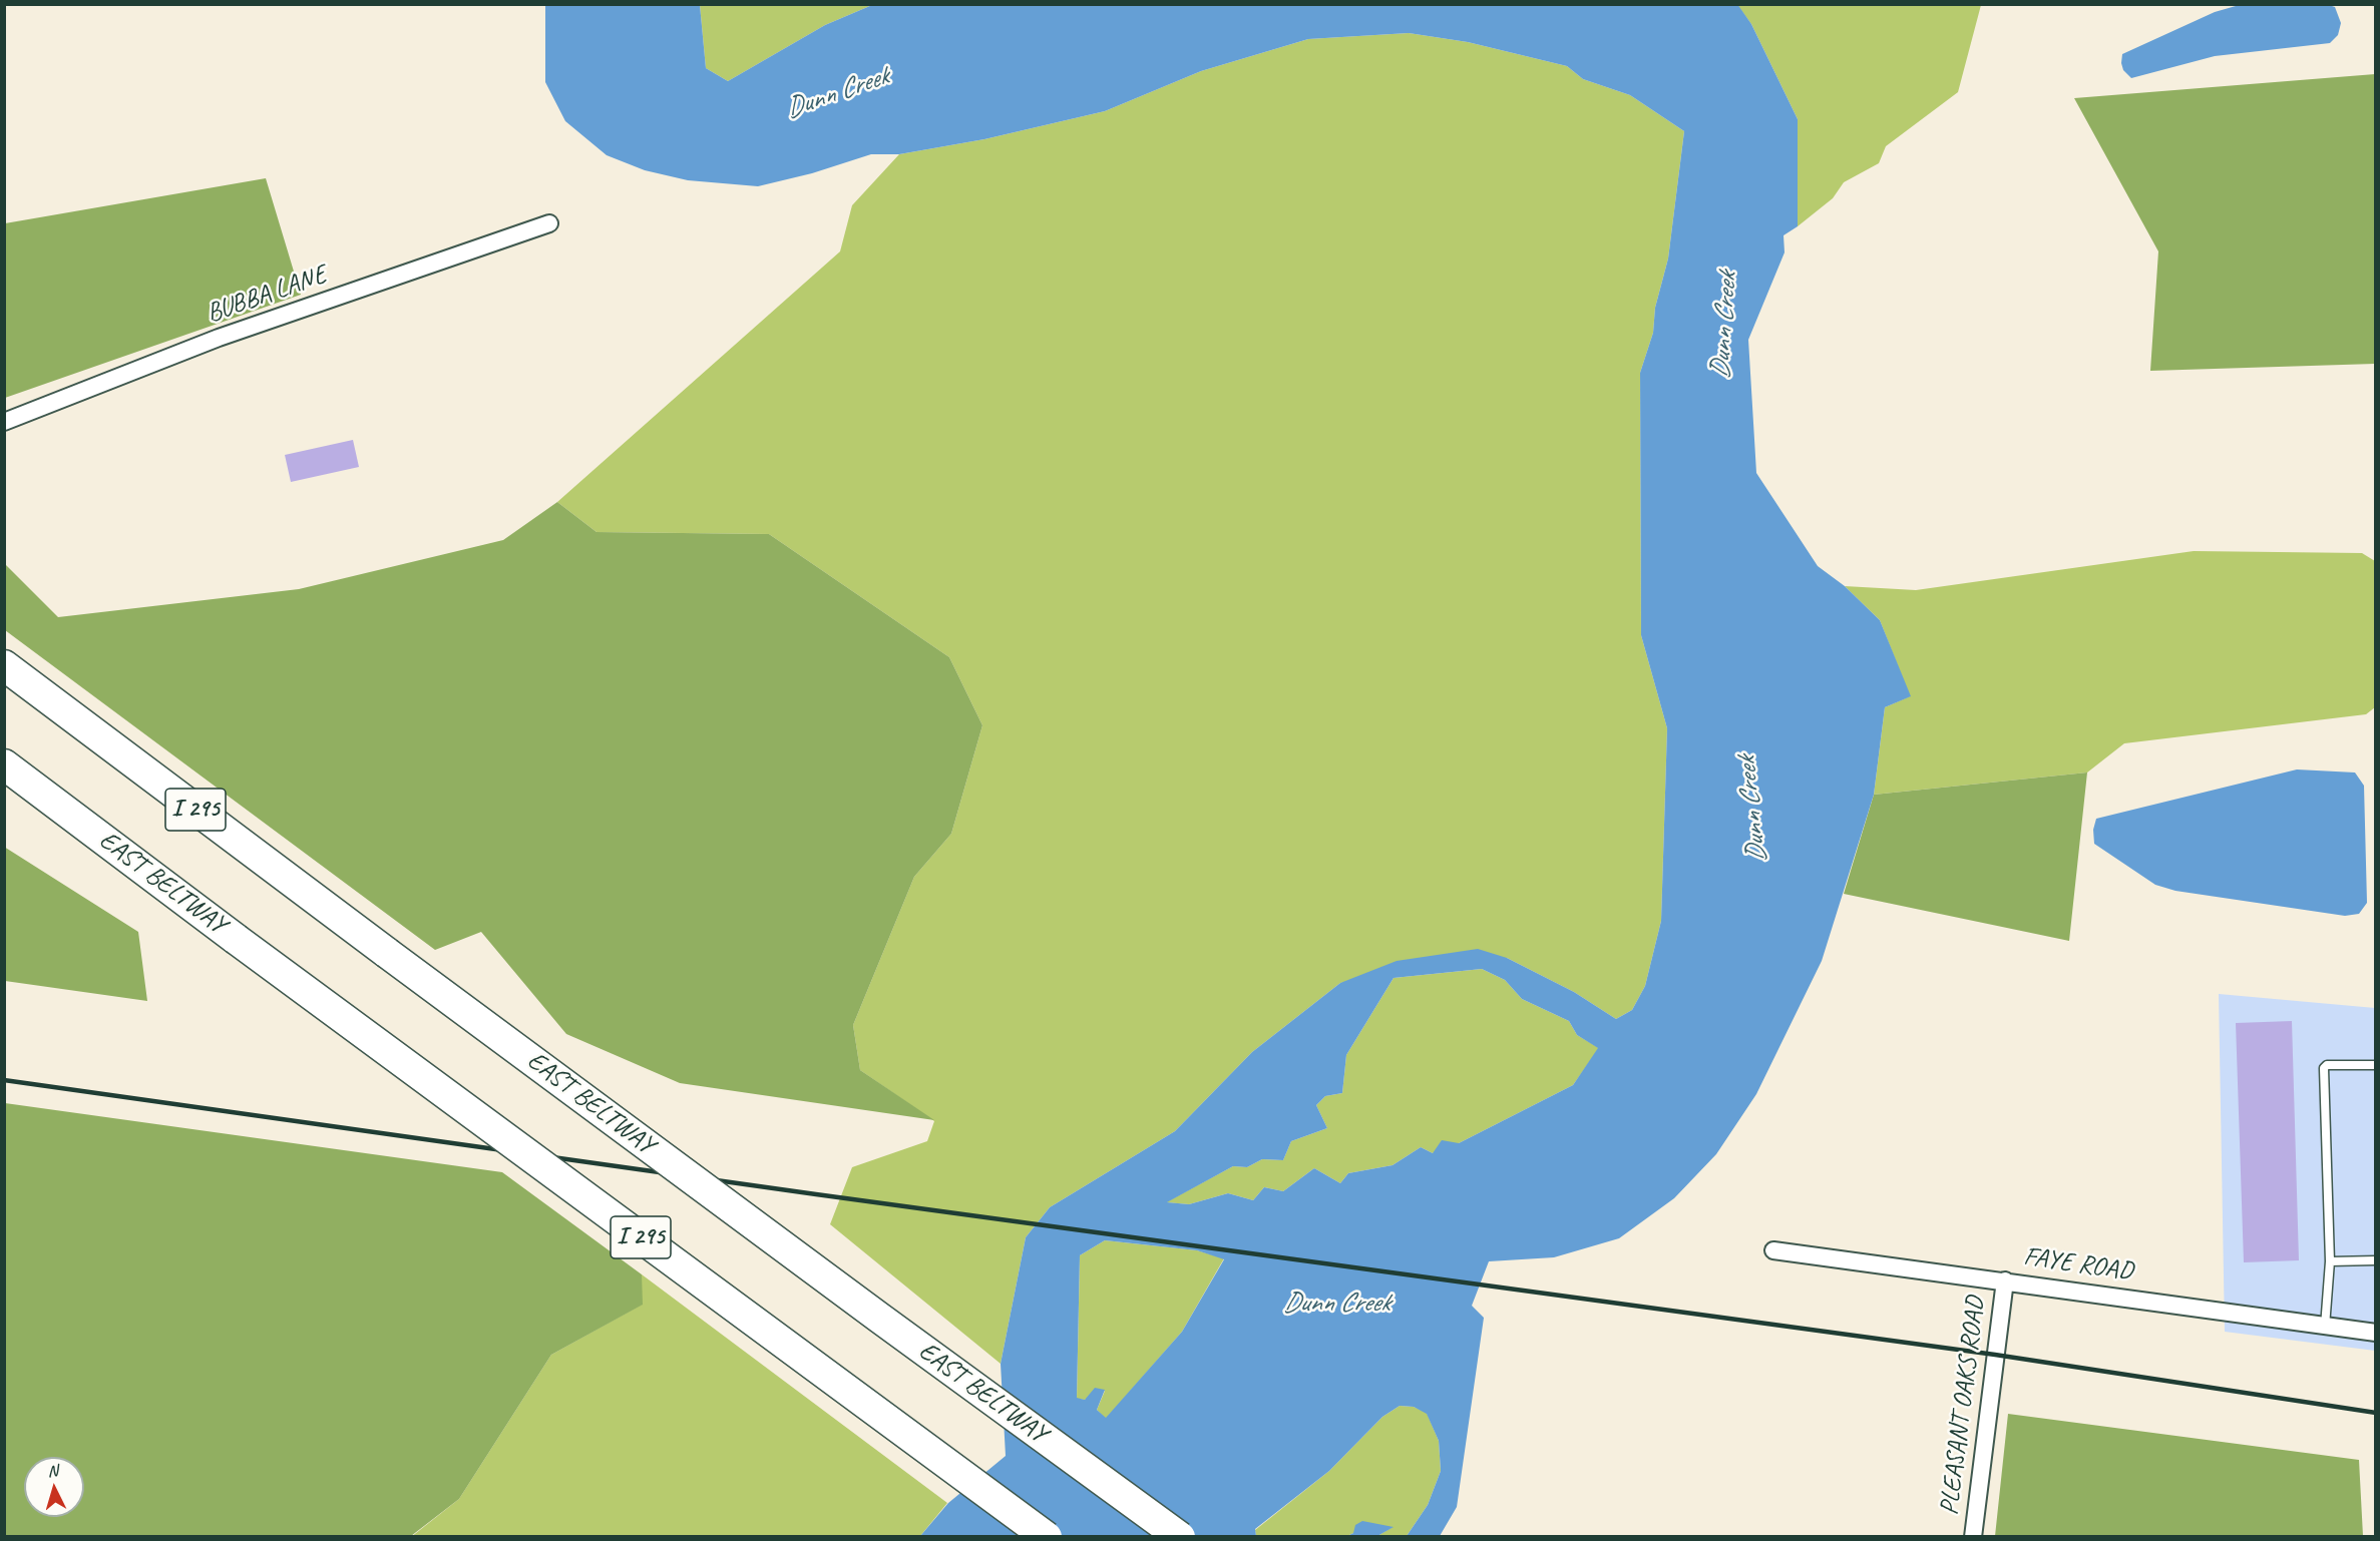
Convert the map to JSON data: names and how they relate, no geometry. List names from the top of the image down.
{
  "streets": {
    "highway": ["I 295", "EAST BELTWAY"],
    "street": ["BUBBA LANE", "FAYE ROAD", "PLEASANT OAKS ROAD"]
  },
  "crossings": [
    ["FAYE ROAD", "PLEASANT OAKS ROAD"]
  ],
  "water": ["Dunn Creek"],
  "north": "top"
}
